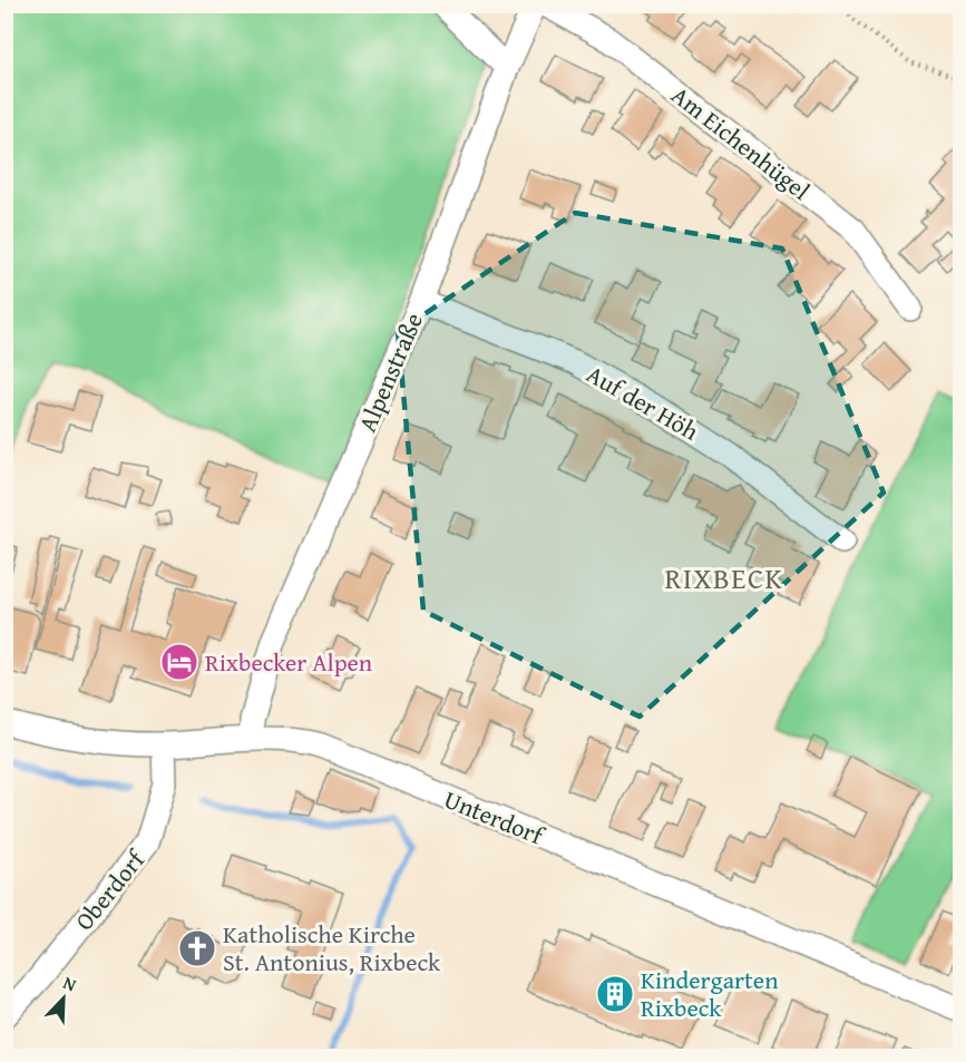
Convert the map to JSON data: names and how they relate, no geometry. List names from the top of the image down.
{
  "streets": {
    "street": [
      "Am Eichenhügel",
      "Alpenstraße",
      "Auf der Höh",
      "Unterdorf",
      "Oberdorf"
    ]
  },
  "crossings": [
    ["Alpenstraße", "Auf der Höh"],
    ["Alpenstraße", "Unterdorf"],
    ["Unterdorf", "Oberdorf"]
  ],
  "districts": ["RIXBECK"],
  "places": {
    "hotel": ["Rixbecker Alpen"],
    "church": ["Katholische Kirche St. Antonius, Rixbeck"],
    "building": ["Kindergarten Rixbeck"]
  },
  "north": "top right"
}
